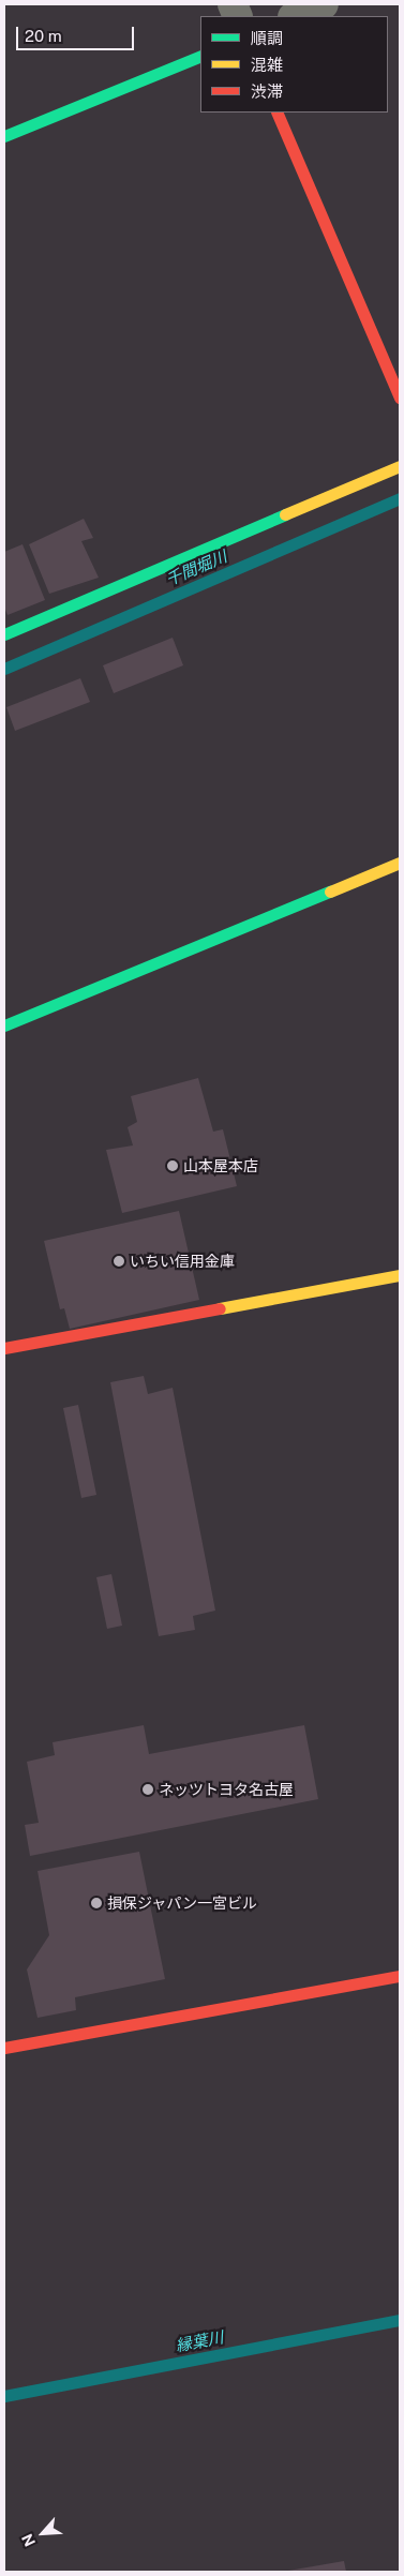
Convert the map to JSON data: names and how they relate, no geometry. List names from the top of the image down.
{
  "water": ["千間堀川", "縁葉川"],
  "places": [
    "山本屋本店",
    "いちい信用金庫",
    "ネッツトヨタ名古屋",
    "損保ジャパン一宮ビル"
  ],
  "legend": ["順調", "混雑", "渋滞"],
  "scale_bar": "20 m",
  "north": "bottom left"
}
